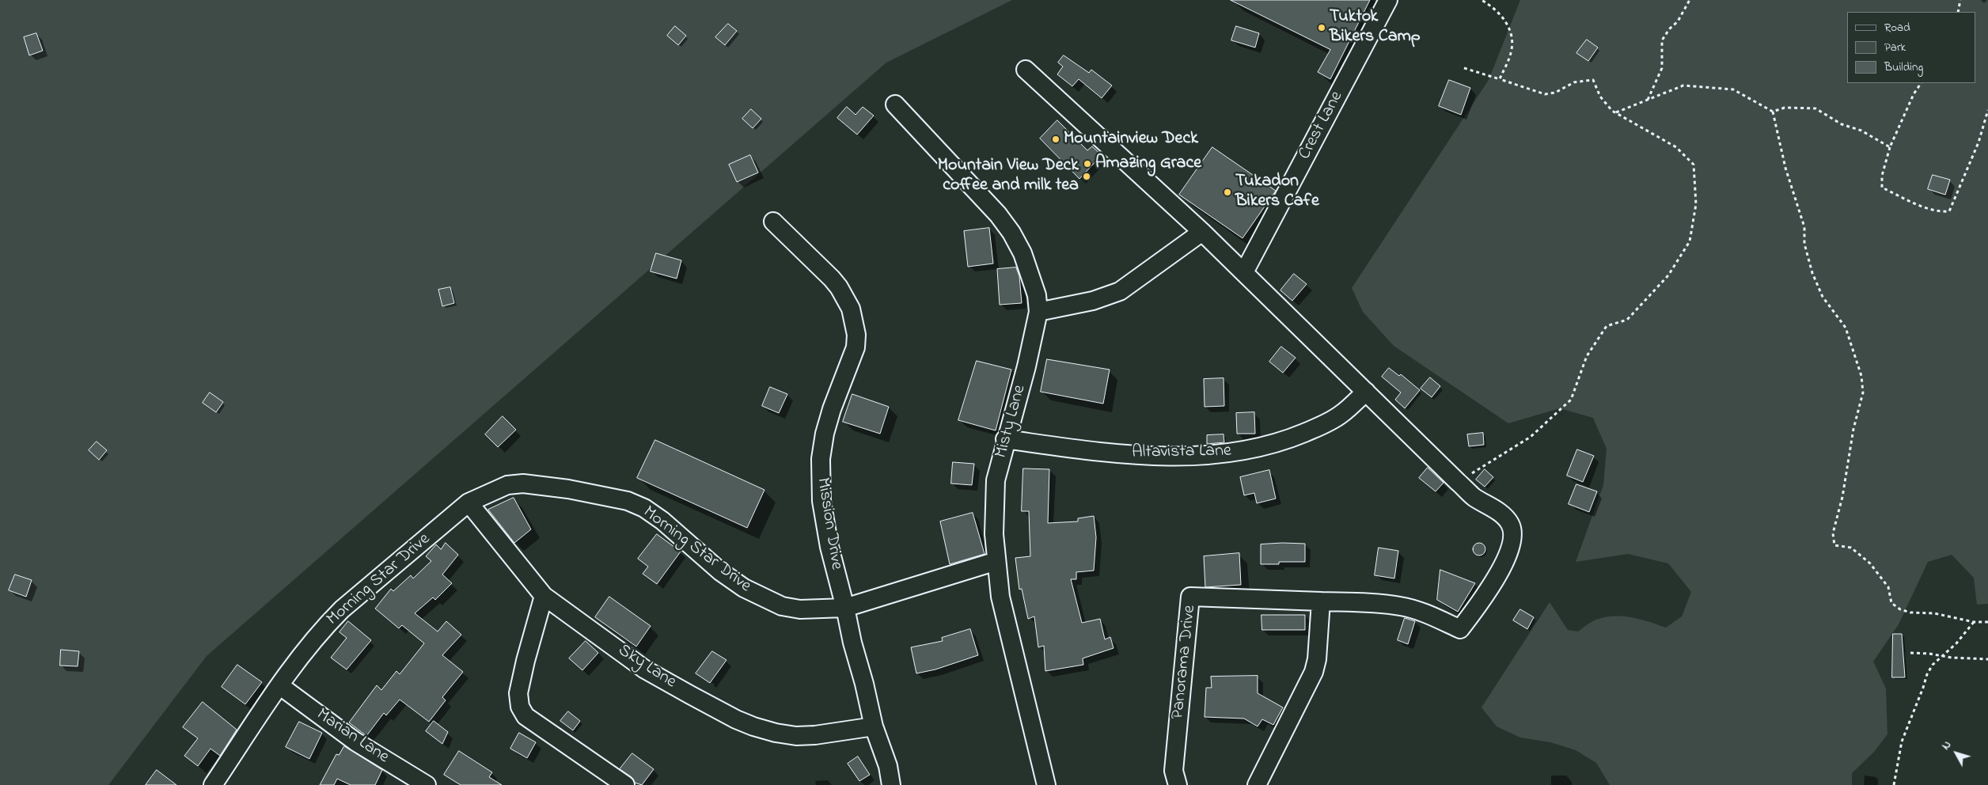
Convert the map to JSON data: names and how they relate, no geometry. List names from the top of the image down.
{
  "streets": {
    "street": [
      "Crest Lane",
      "Misty Lane",
      "Altavista Lane",
      "Mission Drive",
      "Morning Star Drive",
      "Panorama Drive",
      "Sky Lane",
      "Marian Lane"
    ]
  },
  "crossings": [
    ["Misty Lane", "Altavista Lane"],
    ["Misty Lane", "Morning Star Drive"],
    ["Mission Drive", "Morning Star Drive"],
    ["Mission Drive", "Sky Lane"],
    ["Morning Star Drive", "Sky Lane"],
    ["Morning Star Drive", "Marian Lane"]
  ],
  "places": [
    "Tuktok Bikers Camp",
    "Mountainview Deck",
    "Amazing Grace",
    "Mountain View Deck coffee and milk tea",
    "Tukadon Bikers Cafe"
  ],
  "legend": ["Road", "Park", "Building"],
  "north": "top left"
}
